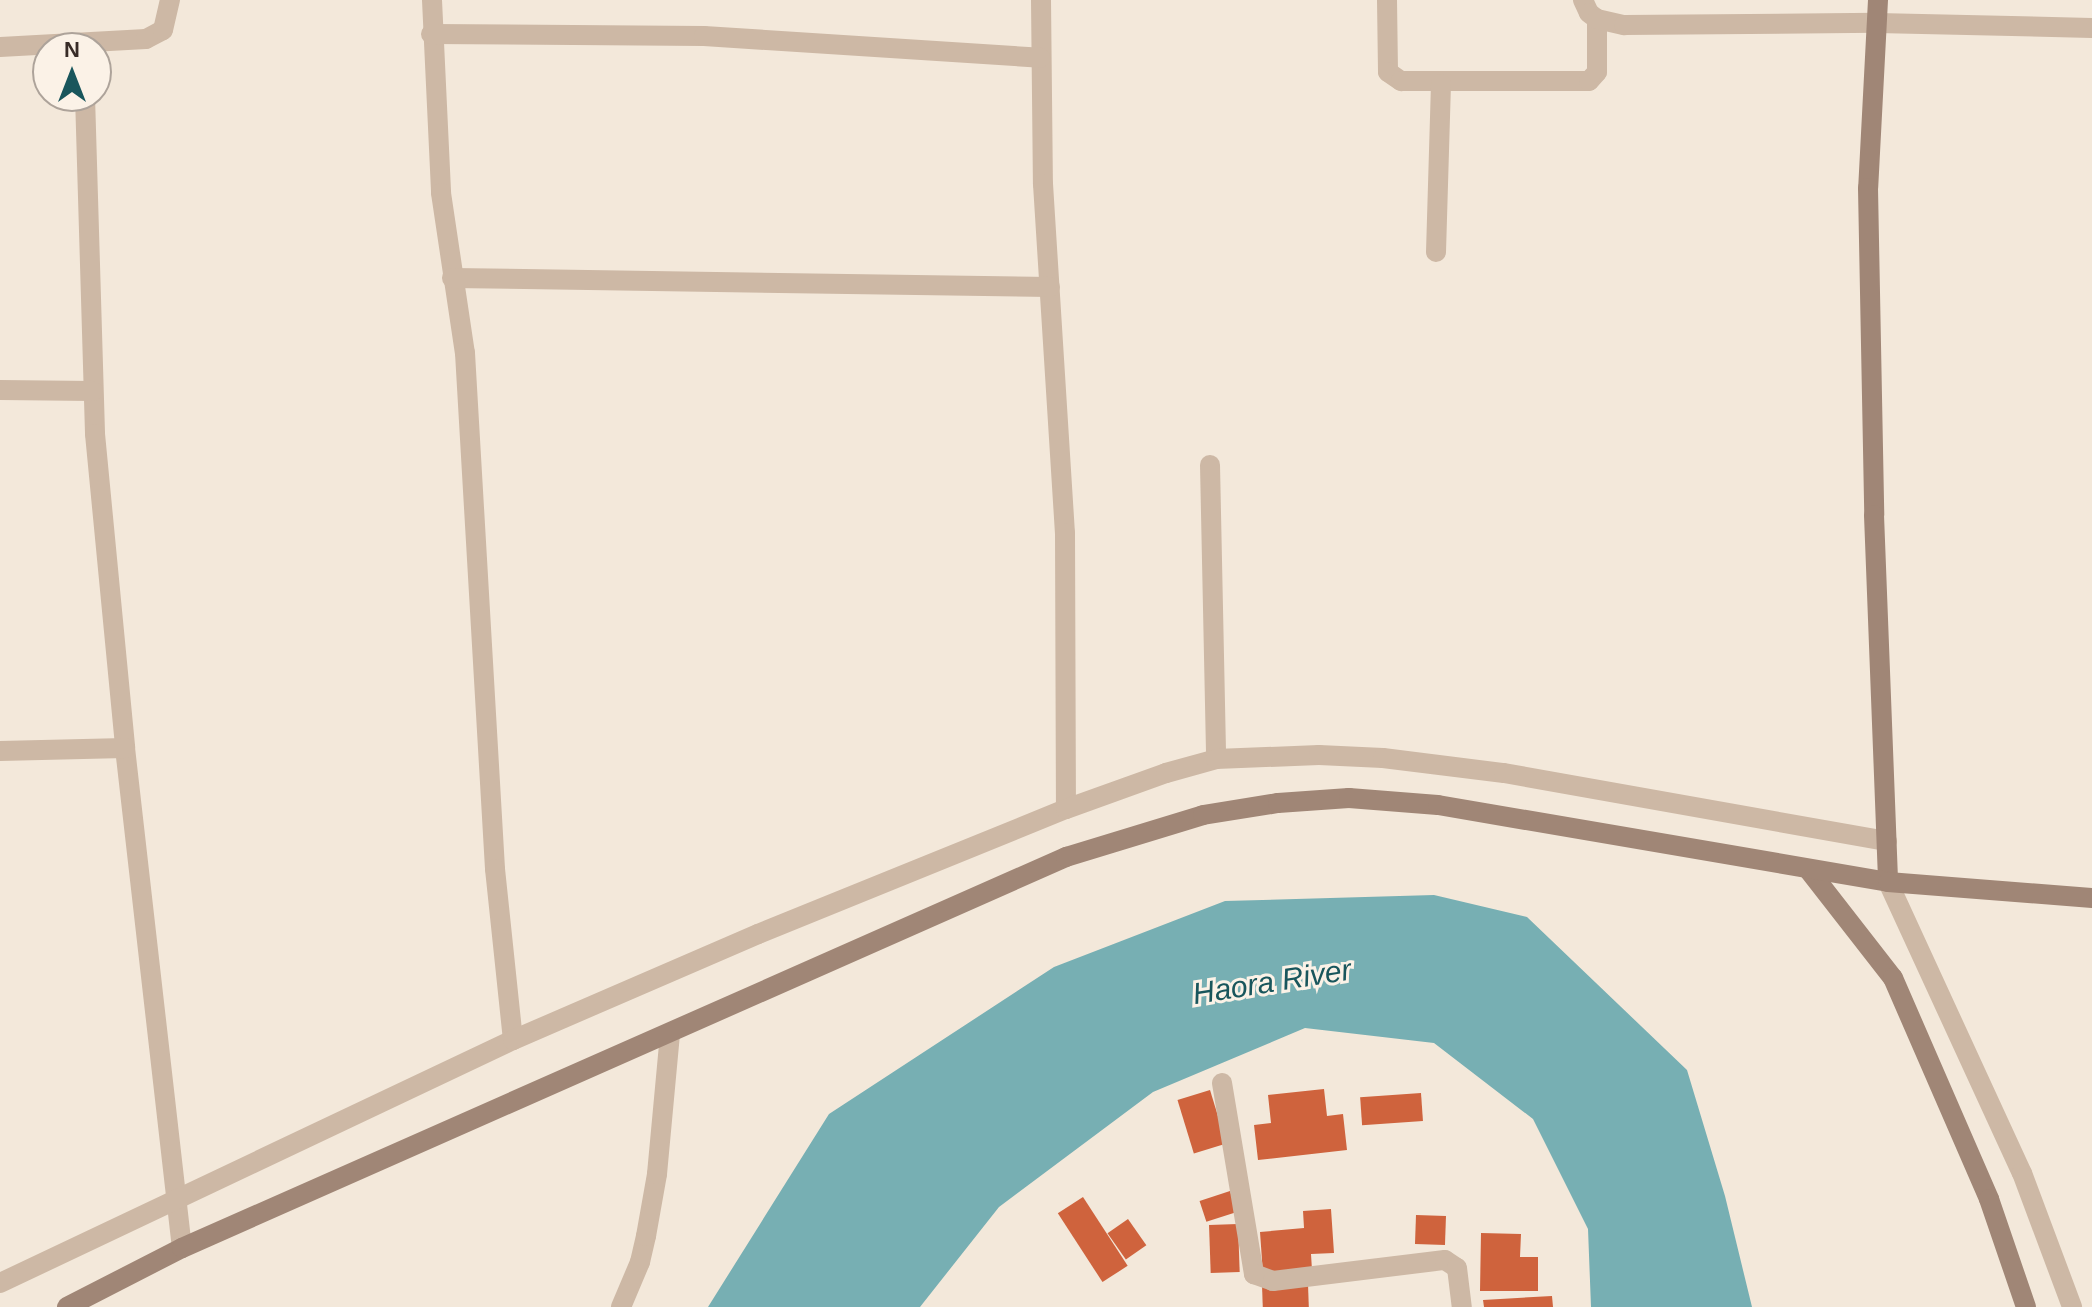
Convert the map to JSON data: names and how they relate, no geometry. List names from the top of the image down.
{
  "water": ["Haora River"],
  "north": "top"
}
